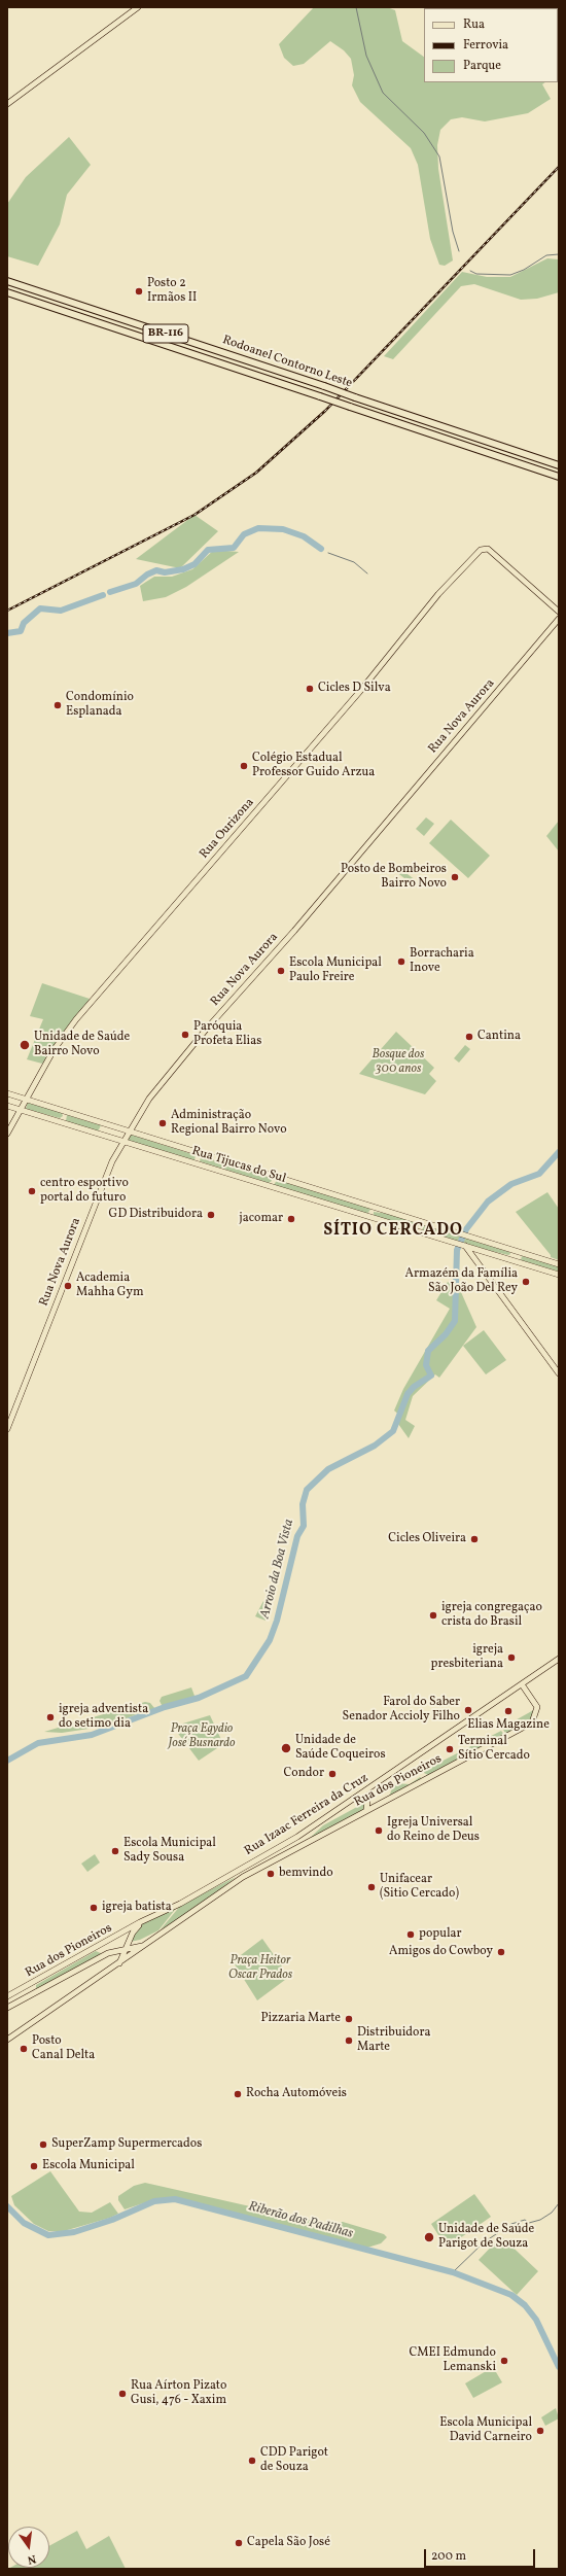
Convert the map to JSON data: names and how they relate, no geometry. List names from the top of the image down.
{
  "streets": {
    "highway": ["BR-116", "Rodoanel Contorno Leste"],
    "main road": [
      "Rua Nova Aurora",
      "Rua Ourizona",
      "Rua Tijucas do Sul",
      "Rua dos Pioneiros",
      "Rua Izaac Ferreira da Cruz"
    ]
  },
  "crossings": [
    ["Rua Nova Aurora", "Rua Tijucas do Sul"],
    ["Rua Ourizona", "Rua Tijucas do Sul"],
    ["Rua dos Pioneiros", "Rua Izaac Ferreira da Cruz"]
  ],
  "districts": ["SÍTIO CERCADO"],
  "water": ["Arroio da Boa Vista", "Riberão dos Padilhas"],
  "parks": ["Bosque dos 300 anos", "Praça Egydio José Busnardo", "Praça Heitor Oscar Prados"],
  "places": [
    "Posto 2 Irmãos II",
    "Cicles D Silva",
    "Condomínio Esplanada",
    "Colégio Estadual Professor Guido Arzua",
    "Posto de Bombeiros Bairro Novo",
    "Borracharia Inove",
    "Escola Municipal Paulo Freire",
    "Paróquia Profeta Elias",
    "Cantina",
    "Unidade de Saúde Bairro Novo",
    "Administração Regional Bairro Novo",
    "centro esportivo portal do futuro",
    "GD Distribuidora",
    "jacomar",
    "Armazém da Família São João Del Rey",
    "Academia Mahha Gym",
    "Cicles Oliveira",
    "igreja congregaçao crista do Brasil",
    "igreja presbiteriana",
    "Farol do Saber Senador Accioly Filho",
    "Elias Magazine",
    "igreja adventista do setimo dia",
    "Unidade de Saúde Coqueiros",
    "Terminal Sítio Cercado",
    "Condor",
    "Igreja Universal do Reino de Deus",
    "Escola Municipal Sady Sousa",
    "bemvindo",
    "Unifacear (Sitio Cercado)",
    "igreja batista",
    "popular",
    "Amigos do Cowboy",
    "Pizzaria Marte",
    "Distribuidora Marte",
    "Posto Canal Delta",
    "Rocha Automóveis",
    "SuperZamp Supermercados",
    "Escola Municipal",
    "Unidade de Saúde Parigot de Souza",
    "CMEI Edmundo Lemanski",
    "Rua Aírton Pizato Gusi, 476 - Xaxim",
    "Escola Municipal David Carneiro",
    "CDD Parigot de Souza",
    "Capela São José"
  ],
  "legend": ["Rua", "Ferrovia", "Parque"],
  "scale_bar": "200 m",
  "north": "bottom"
}
